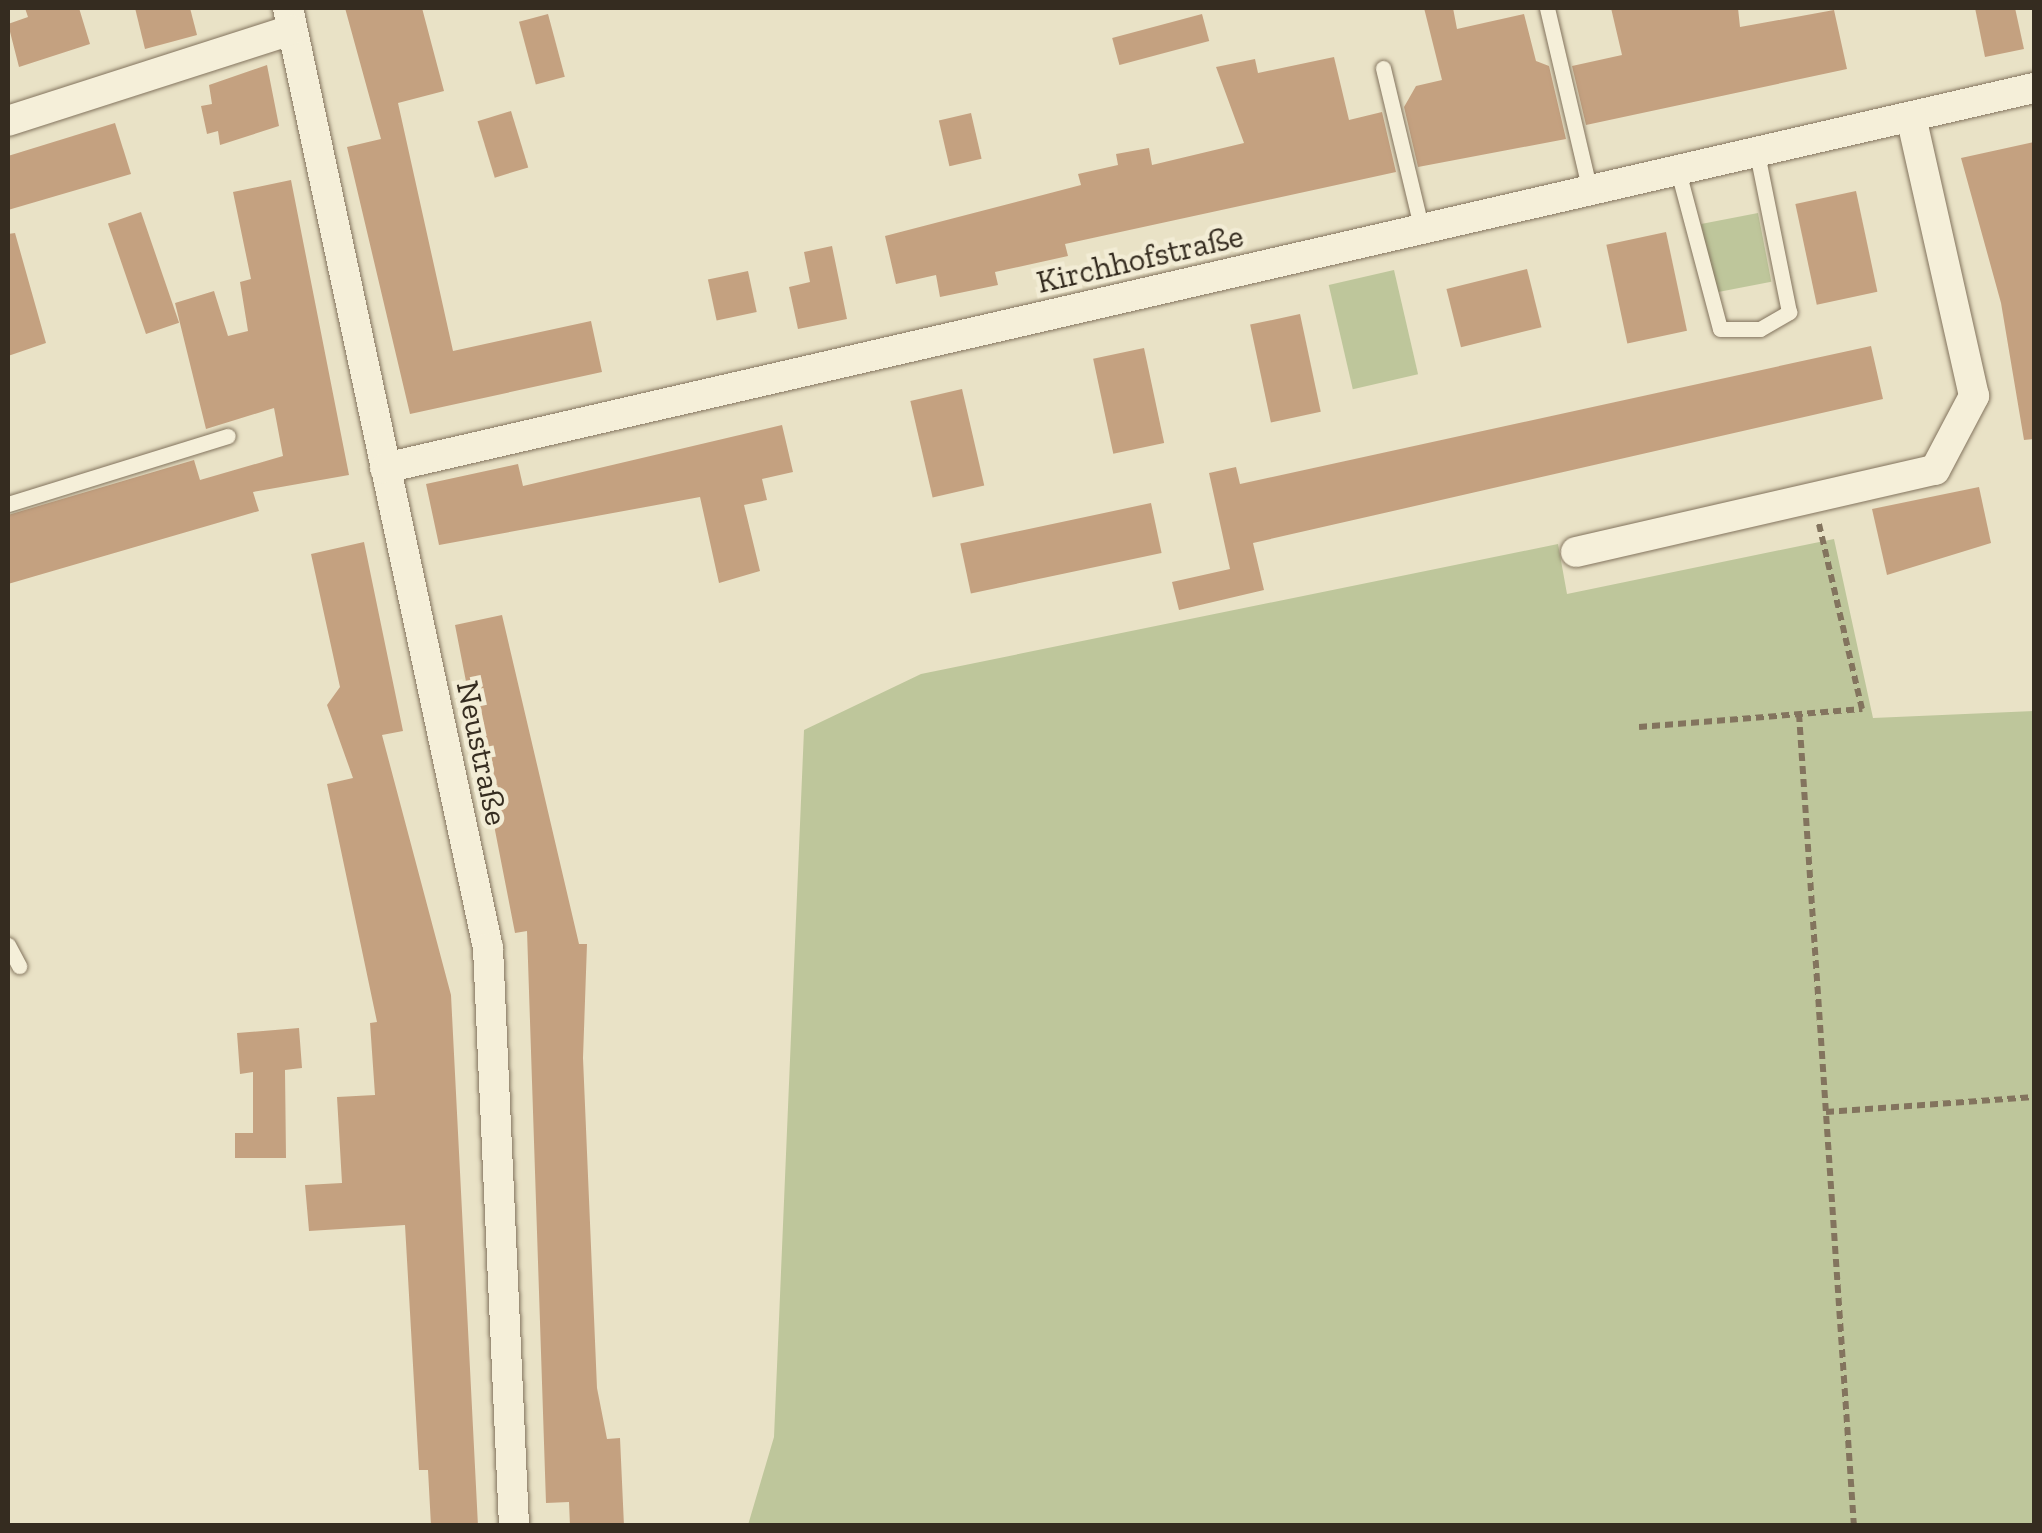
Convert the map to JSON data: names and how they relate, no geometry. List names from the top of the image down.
{
  "streets": {
    "street": ["Kirchhofstraße", "Neustraße"]
  },
  "crossings": [
    ["Kirchhofstraße", "Neustraße"]
  ]
}
